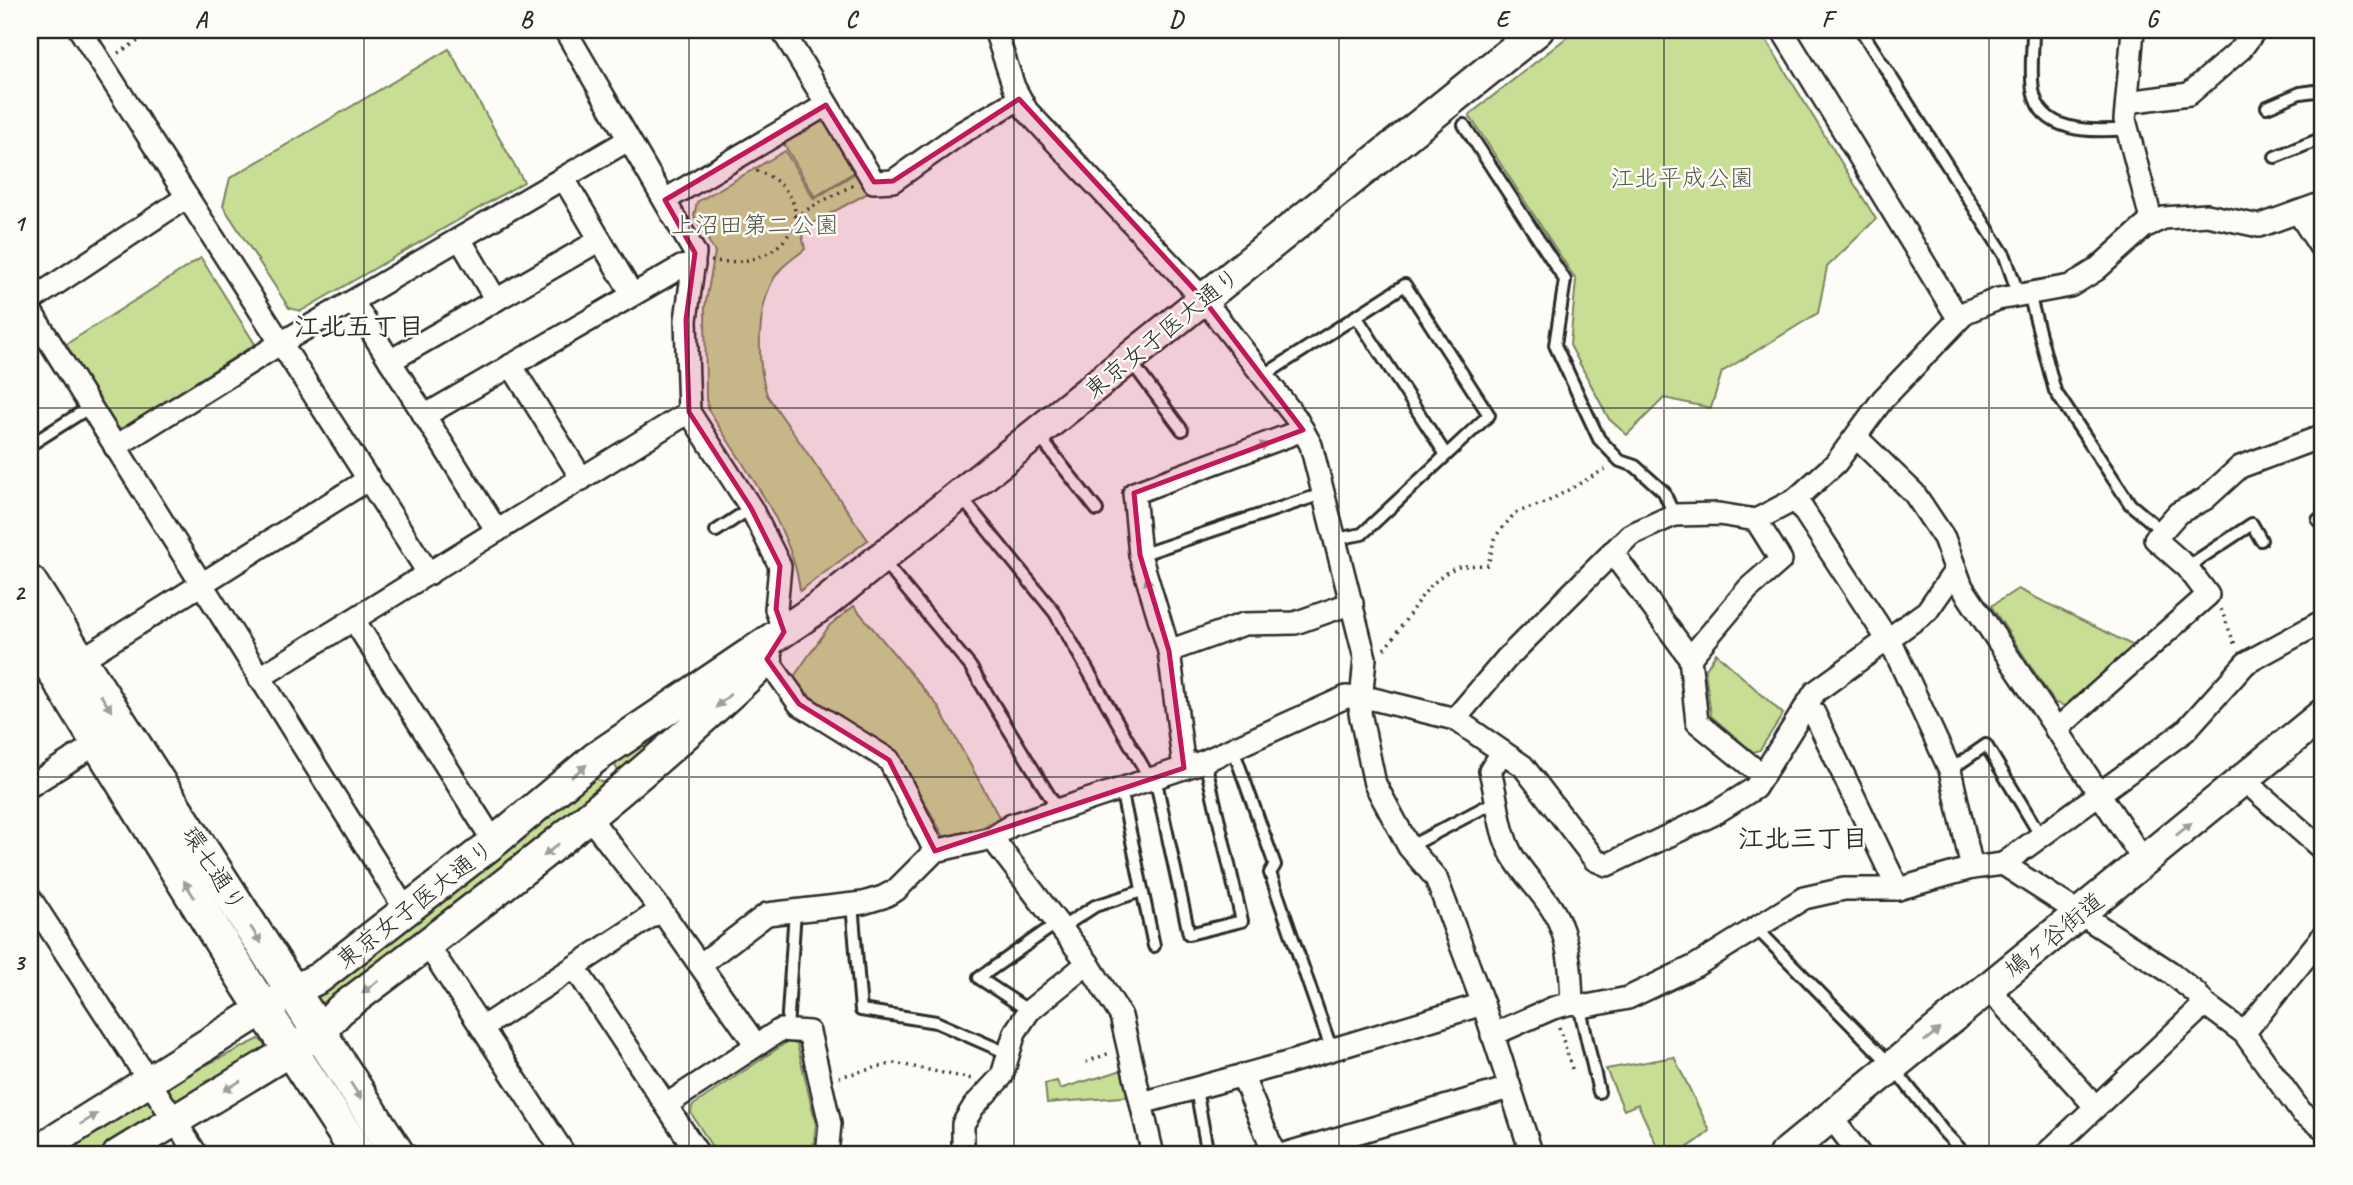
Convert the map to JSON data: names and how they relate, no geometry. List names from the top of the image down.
{
  "streets": {
    "main road": ["環七通り"],
    "street": ["東京女子医大通り", "鳩ヶ谷街道"]
  },
  "crossings": [
    ["東京女子医大通り", "環七通り"]
  ],
  "districts": ["江北五丁目", "江北三丁目"],
  "parks": ["江北平成公園", "上沼田第二公園"],
  "grid": {
    "columns": [
      "A",
      "B",
      "C",
      "D",
      "E",
      "F",
      "G"
    ],
    "rows": ["1", "2", "3"]
  }
}
